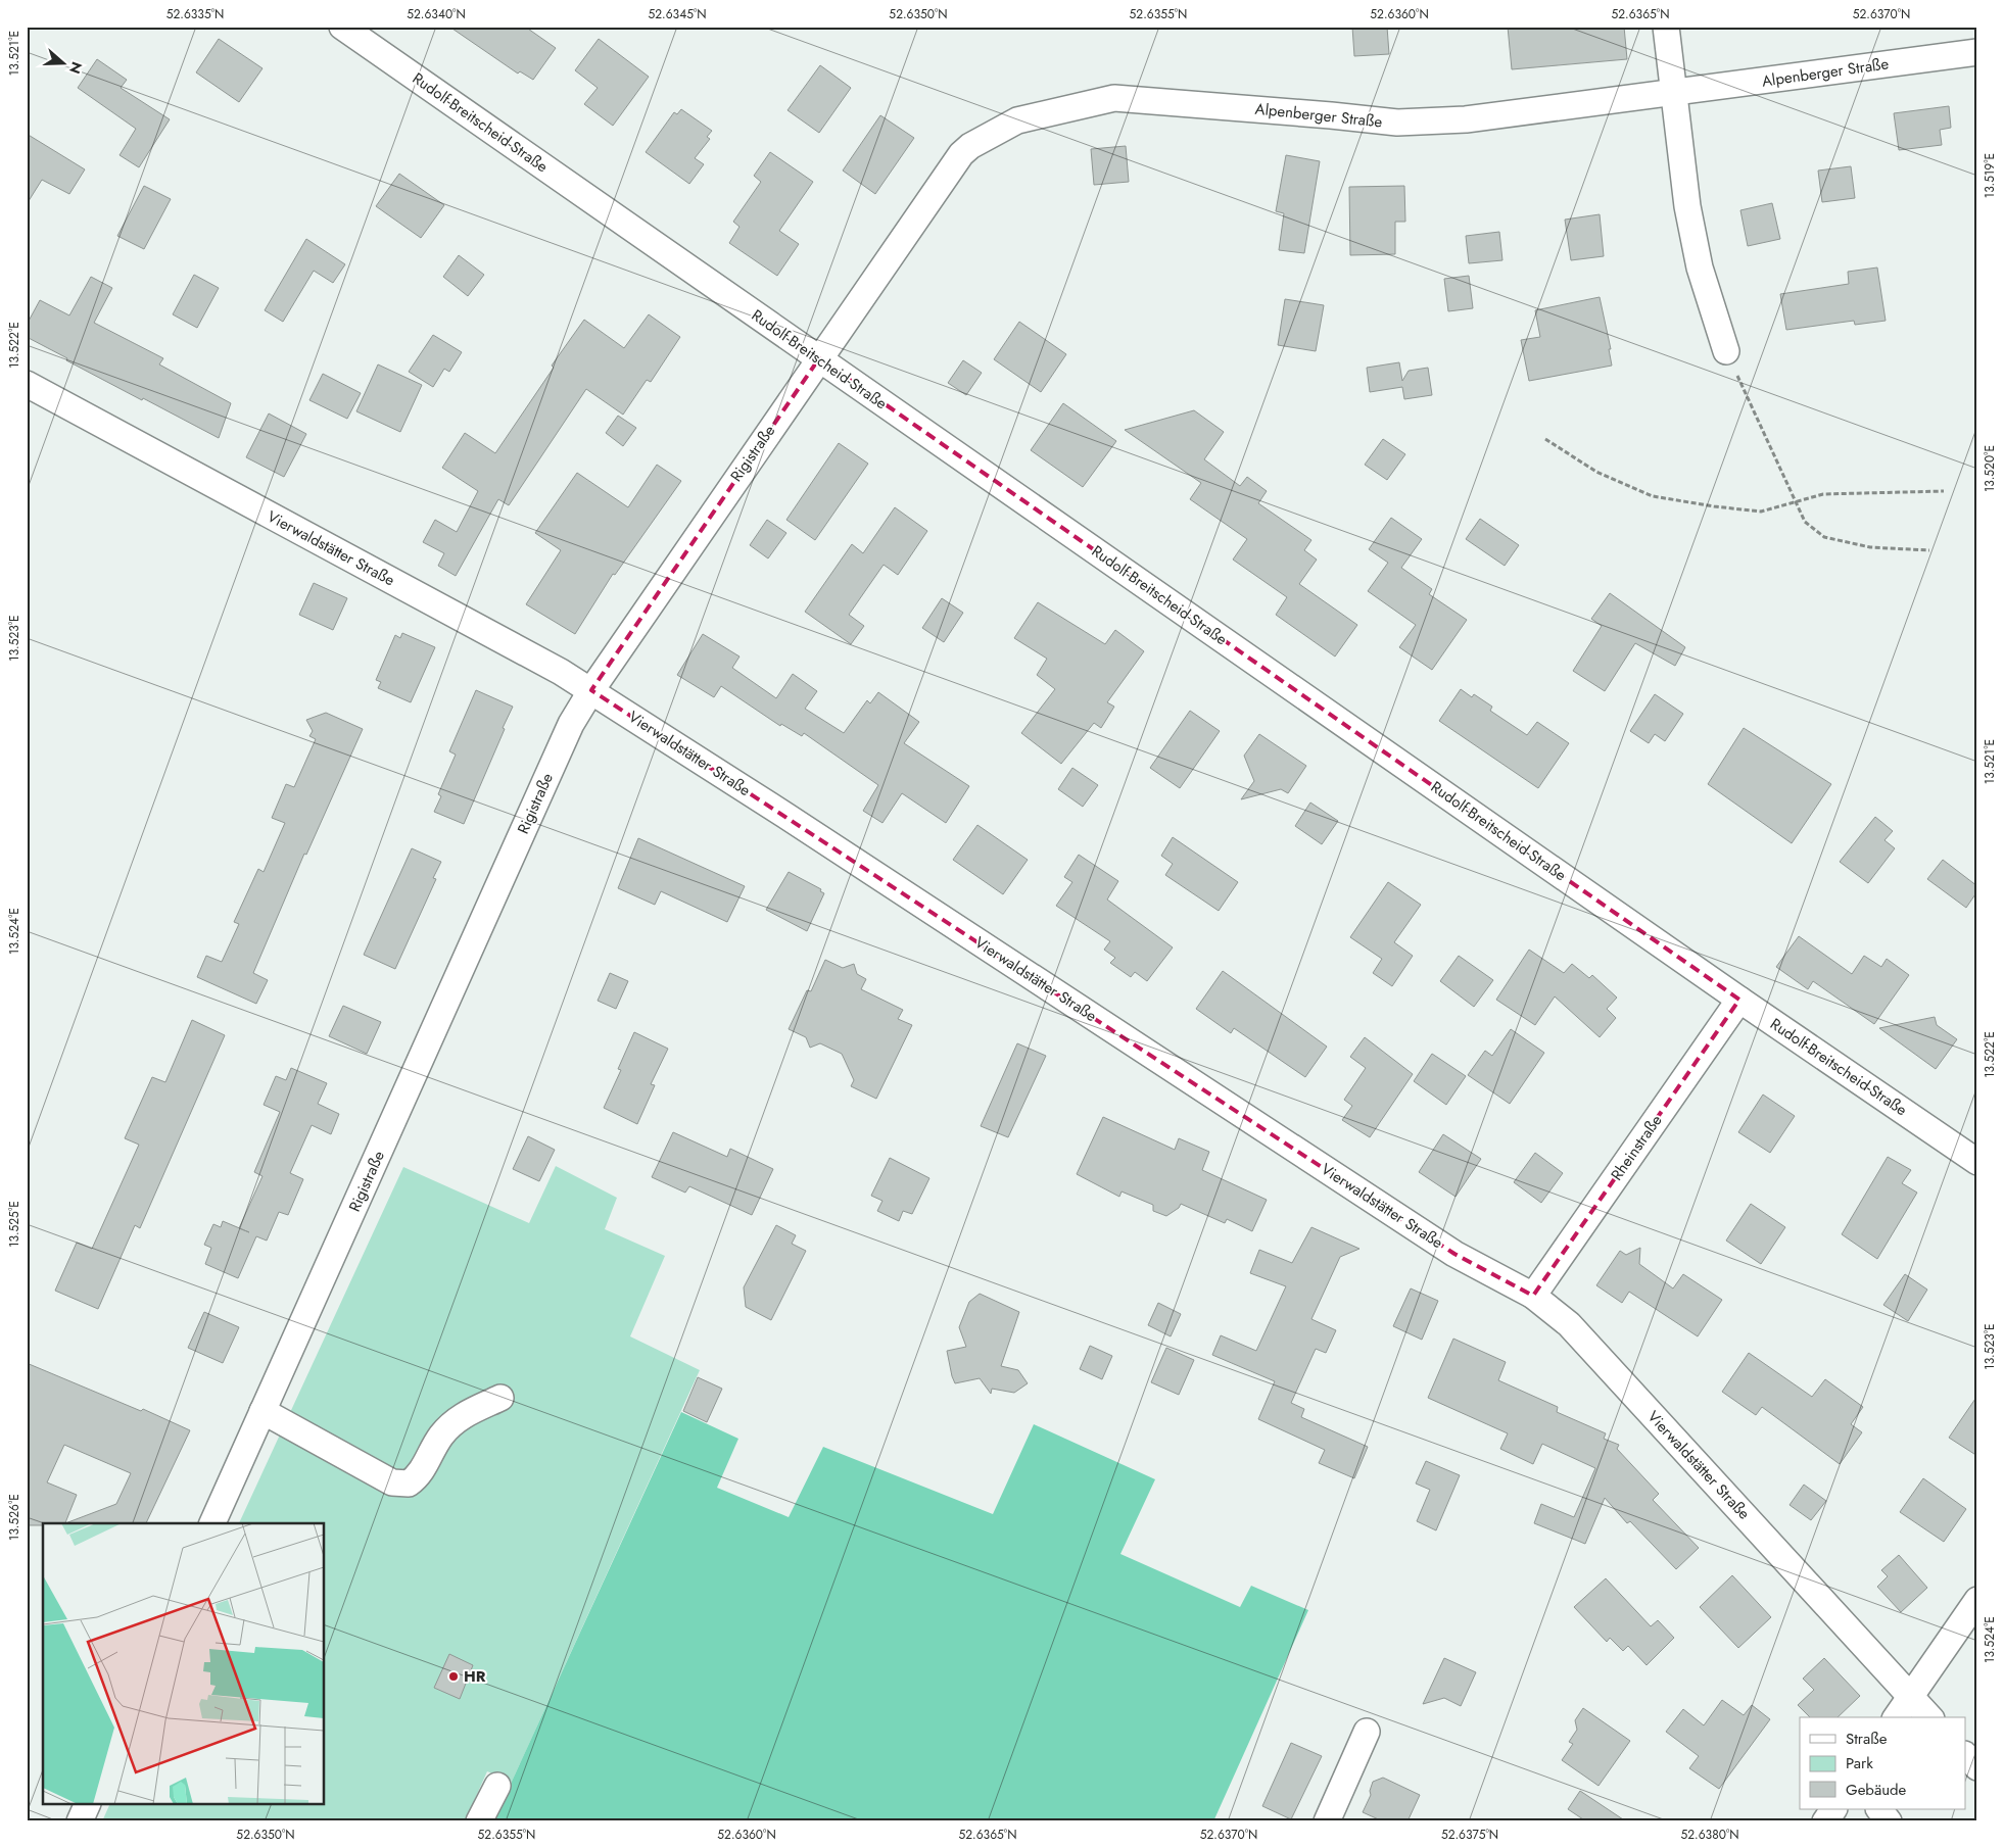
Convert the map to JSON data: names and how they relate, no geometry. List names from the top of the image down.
{
  "streets": {
    "street": [
      "Alpenberger Straße",
      "Rudolf-Breitscheid-Straße",
      "Rigistraße",
      "Vierwaldstätter Straße",
      "Rheinstraße"
    ]
  },
  "crossings": [
    ["Alpenberger Straße", "Rigistraße"],
    ["Rudolf-Breitscheid-Straße", "Rigistraße"],
    ["Rudolf-Breitscheid-Straße", "Rheinstraße"],
    ["Rigistraße", "Vierwaldstätter Straße"],
    ["Vierwaldstätter Straße", "Rheinstraße"]
  ],
  "places": ["HR"],
  "legend": ["Straße", "Park", "Gebäude"],
  "north": "right",
  "coordinates": [
    "52.6335°N",
    "52.6340°N",
    "52.6345°N",
    "52.6350°N",
    "52.6355°N",
    "52.6360°N",
    "52.6365°N",
    "52.6370°N",
    "13.521°E",
    "13.519°E",
    "13.522°E",
    "13.520°E",
    "13.523°E",
    "13.524°E",
    "13.525°E",
    "13.526°E",
    "52.6375°N",
    "52.6380°N"
  ]
}
